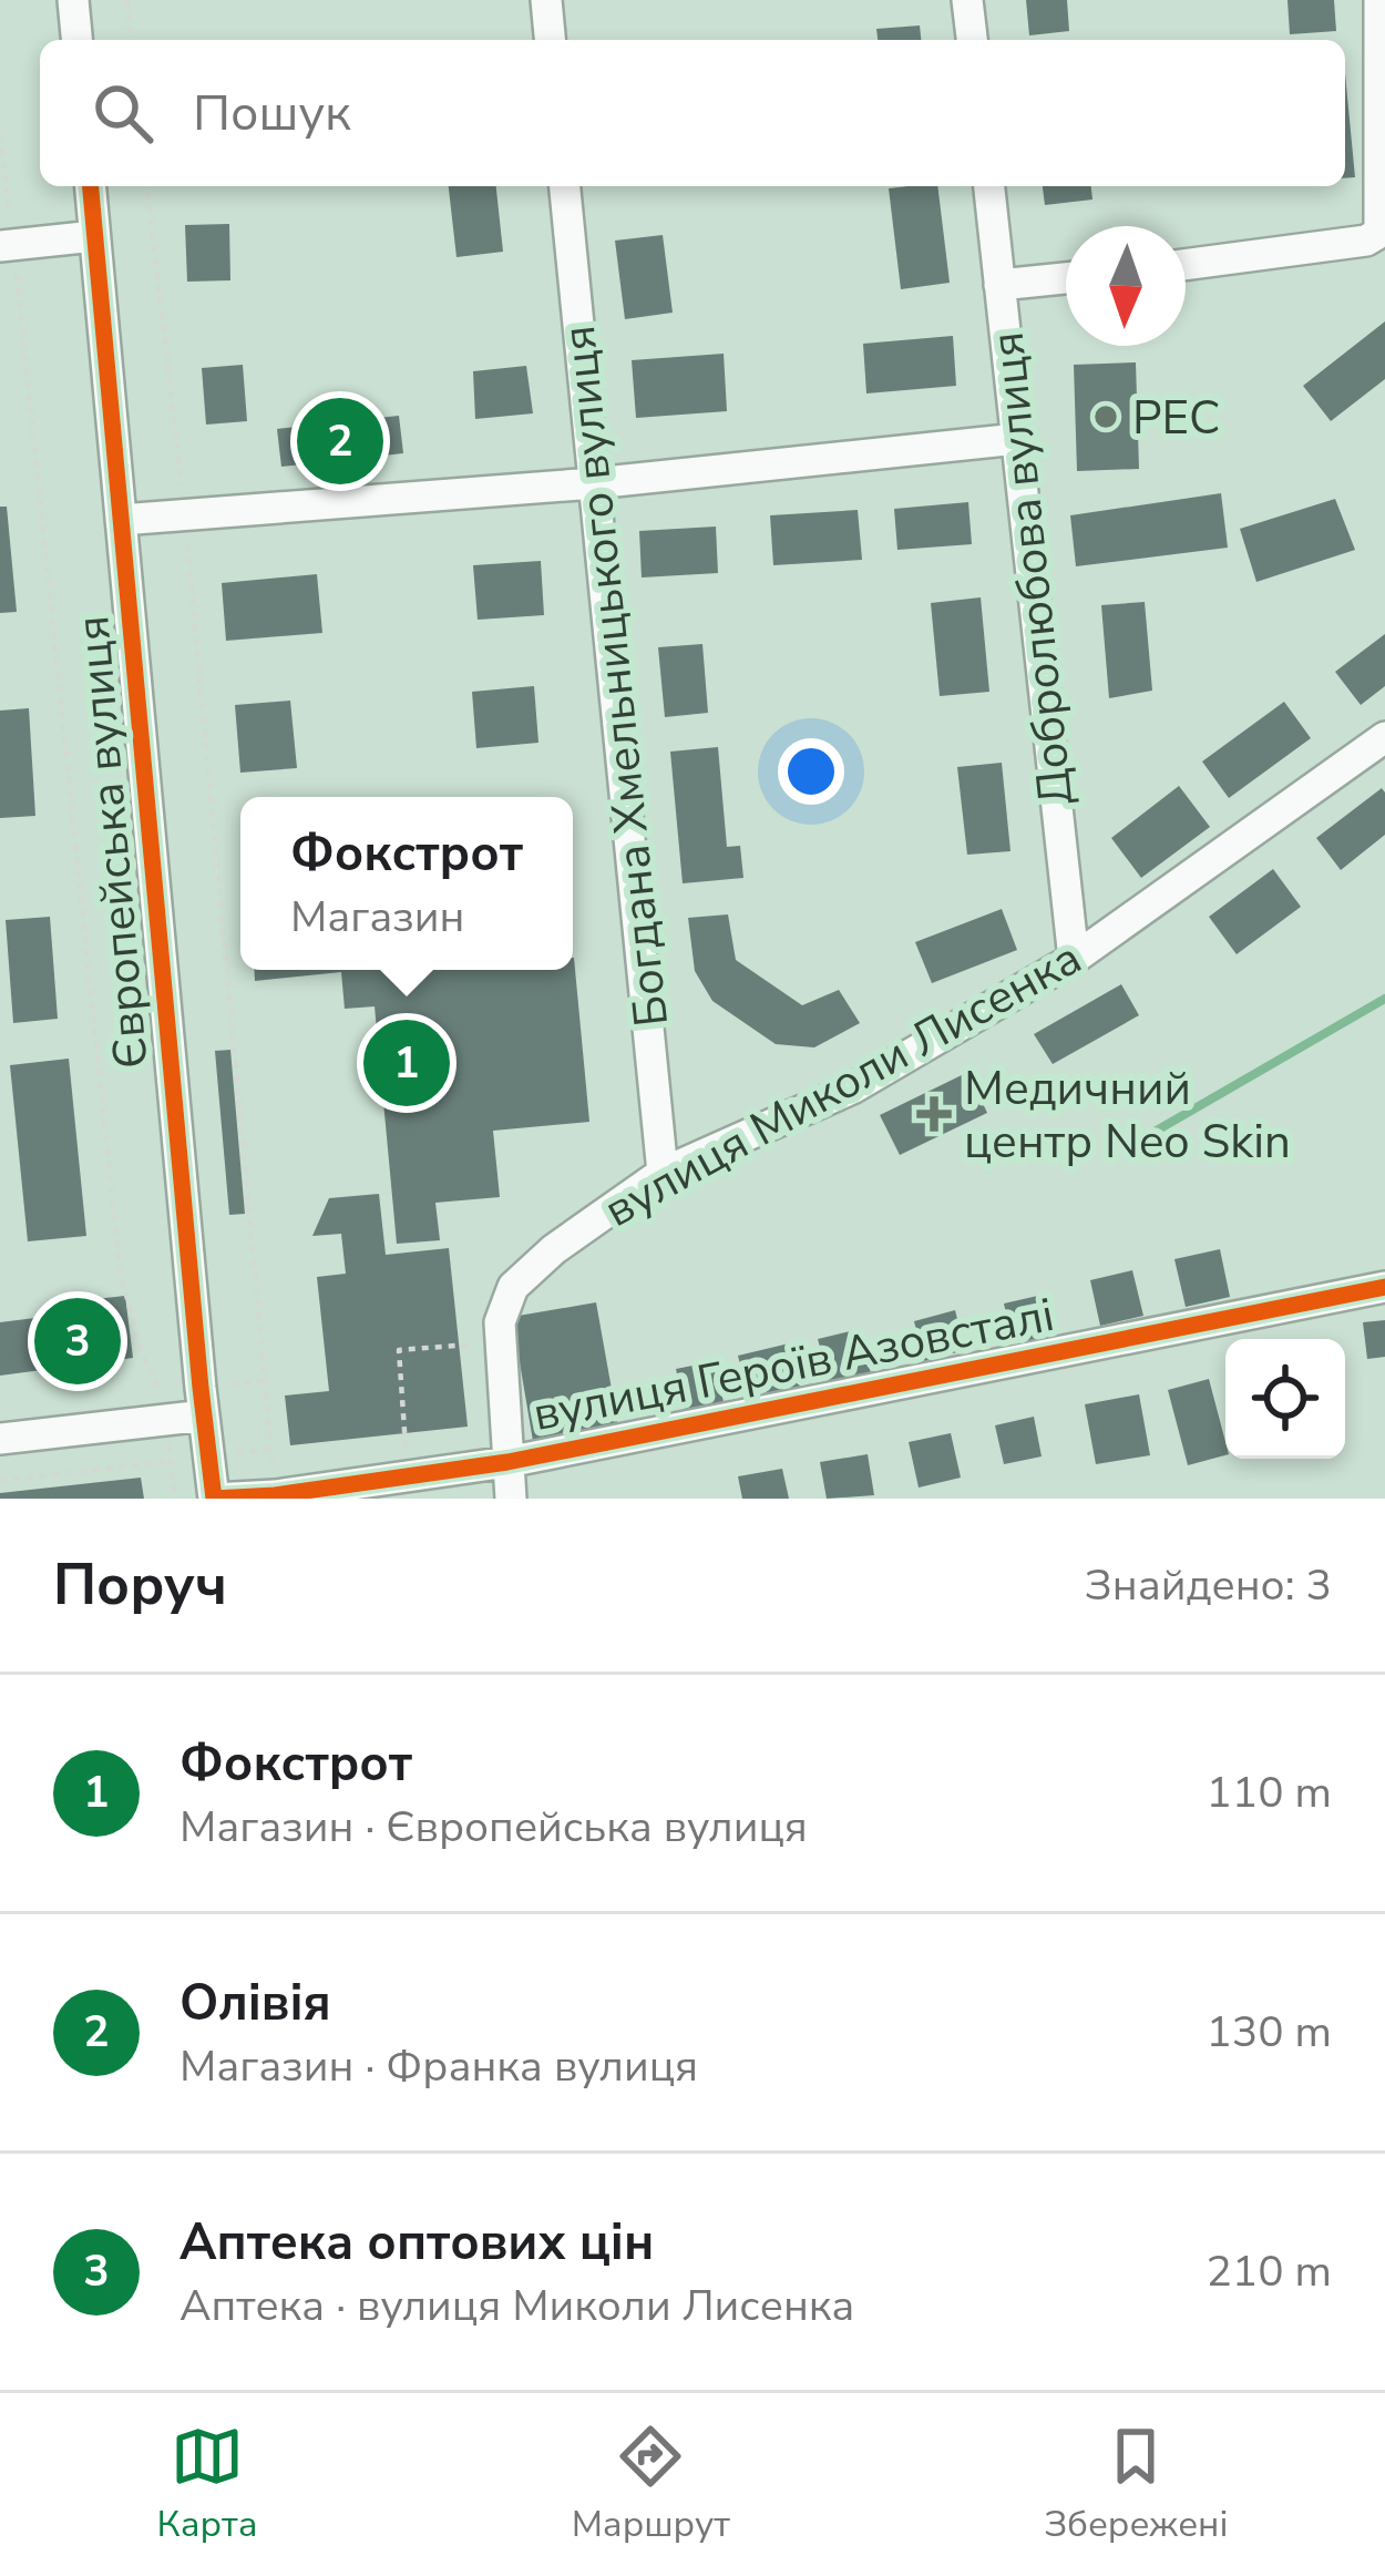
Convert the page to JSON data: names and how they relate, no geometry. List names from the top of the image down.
{
  "streets": {
    "street": [
      "Добролюбова вулиця",
      "Богдана Хмельницького вулиця",
      "Європейська вулиця",
      "вулиця Миколи Лисенка",
      "вулиця Героїв Азовсталі"
    ]
  },
  "crossings": [
    ["Добролюбова вулиця", "вулиця Миколи Лисенка"],
    ["Богдана Хмельницького вулиця", "вулиця Миколи Лисенка"],
    ["Європейська вулиця", "вулиця Героїв Азовсталі"],
    ["вулиця Миколи Лисенка", "вулиця Героїв Азовсталі"]
  ],
  "places": {
    "other": ["РЕС"],
    "health": ["Медичний центр Neo Skin"]
  },
  "north": "bottom",
  "page": {
    "search": "Пошук",
    "pins": ["2", "1", "3"],
    "popup": ["Фокстрот", "Магазин"],
    "heading": ["Поруч", "Знайдено: 3"],
    "list": [
      {
        "mark": "1",
        "name": "Фокстрот",
        "note": "Магазин · Європейська вулиця",
        "value": "110 m"
      },
      {
        "mark": "2",
        "name": "Олівія",
        "note": "Магазин · Франка вулиця",
        "value": "130 m"
      },
      {
        "mark": "3",
        "name": "Аптека оптових цін",
        "note": "Аптека · вулиця Миколи Лисенка",
        "value": "210 m"
      }
    ],
    "nav": ["Карта", "Маршрут", "Збережені"]
  }
}
